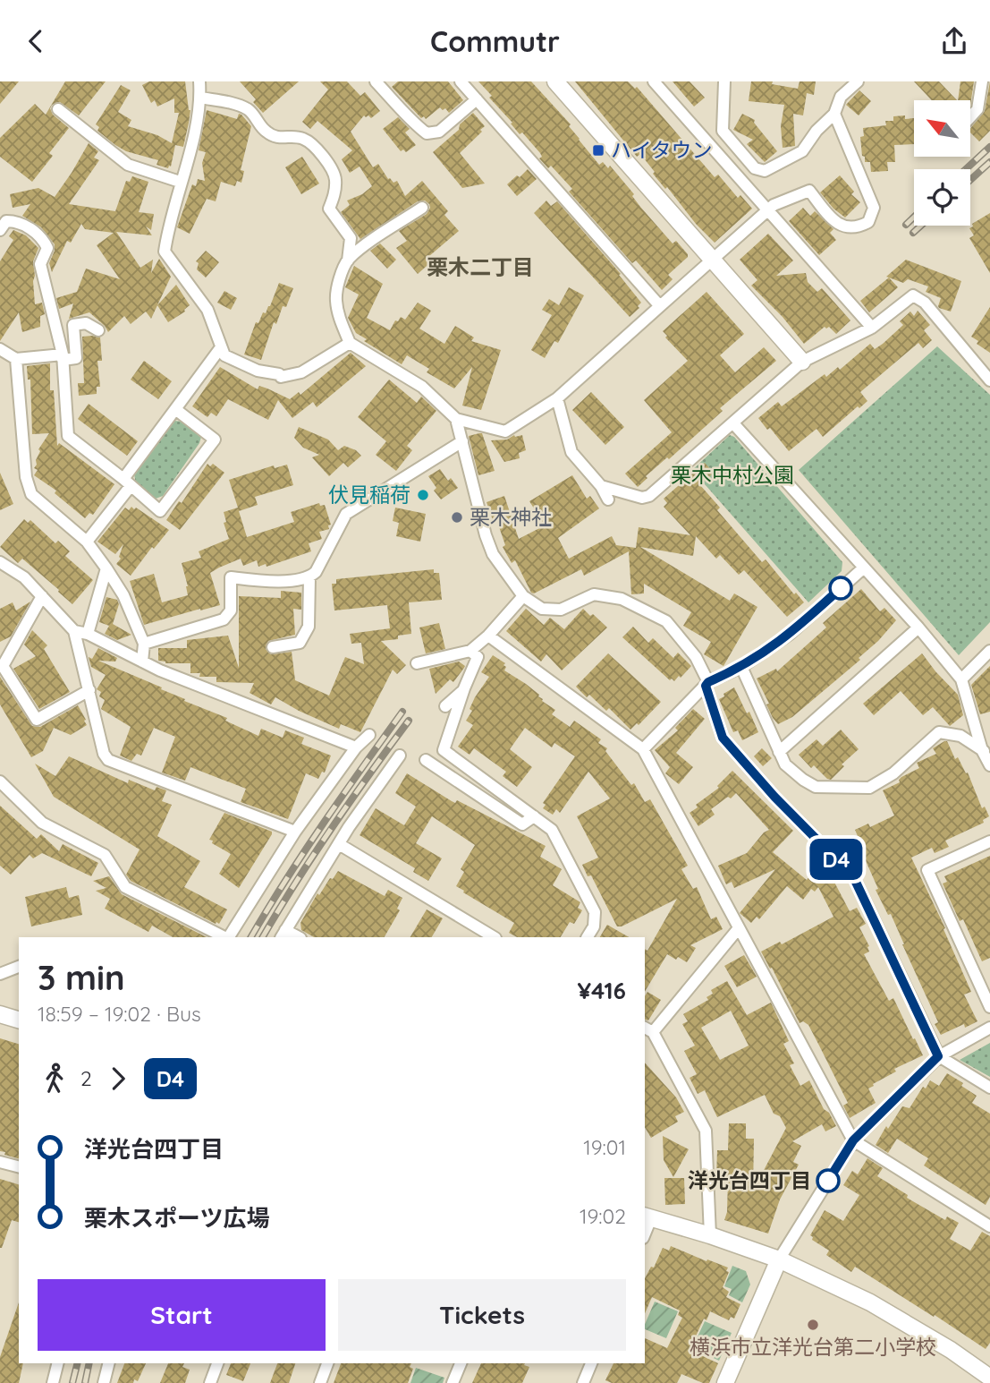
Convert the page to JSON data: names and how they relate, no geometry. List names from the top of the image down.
{
  "districts": ["栗木二丁目"],
  "parks": ["栗木中村公園"],
  "places": {
    "transit": ["ハイタウン"],
    "other": [
      "伏見稲荷",
      "栗木神社",
      "洋光台四丁目",
      "横浜市立洋光台第二小学校"
    ]
  },
  "lines": ["bus line D4"],
  "north": "top left",
  "page": {
    "header": "Commutr",
    "on_map": "D4",
    "heading": ["3 min", "18:59 – 19:02 · Bus", "¥416"],
    "legs": ["2", "D4"],
    "list": [
      {
        "name": "洋光台四丁目",
        "value": "19:01"
      },
      {
        "name": "栗木スポーツ広場",
        "value": "19:02"
      }
    ],
    "buttons": ["Start", "Tickets"]
  }
}
